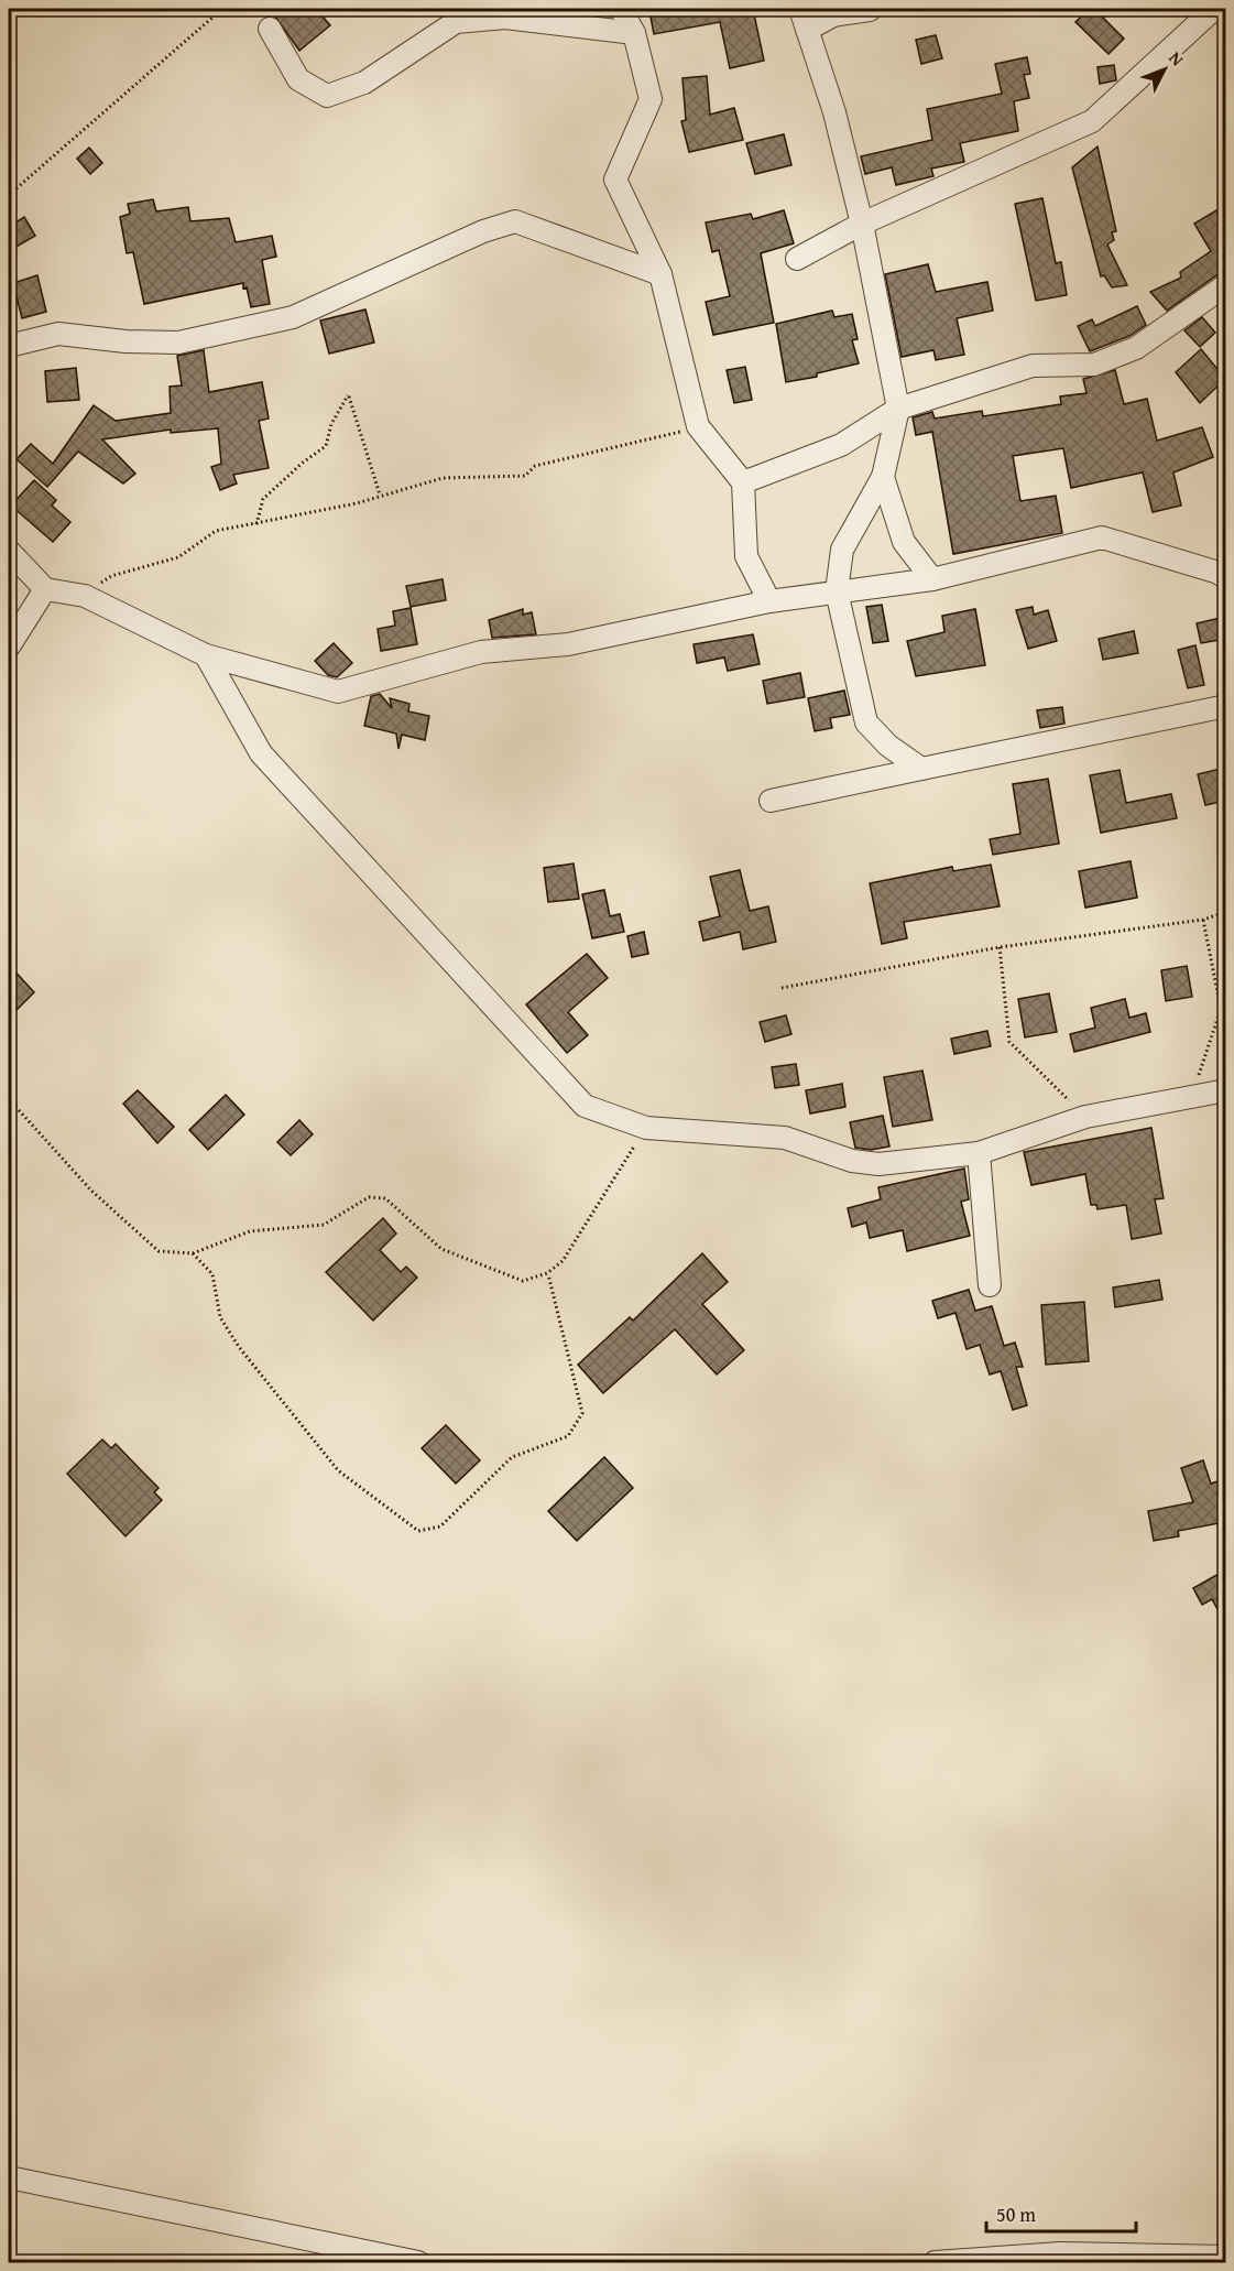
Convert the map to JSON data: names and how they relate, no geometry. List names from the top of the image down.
{
  "scale_bar": "50 m",
  "north": "top right"
}
